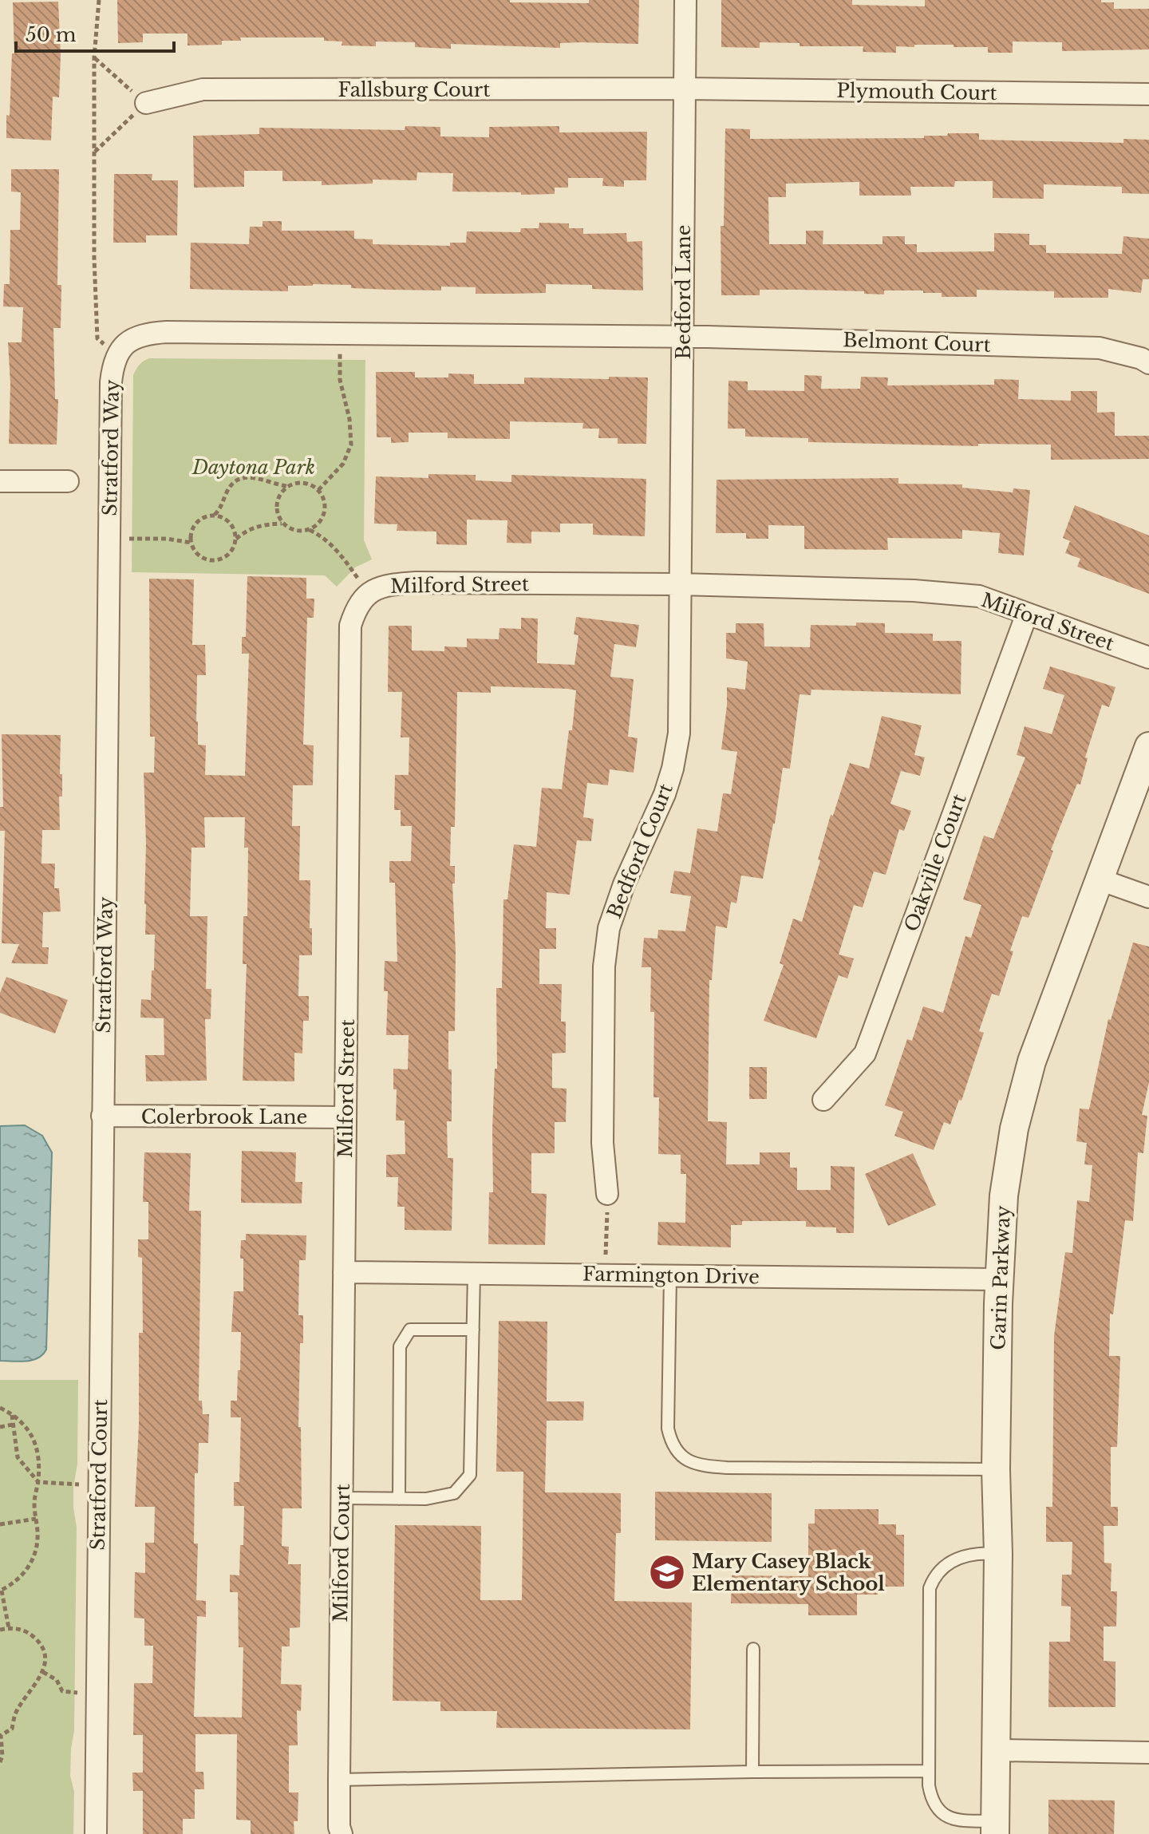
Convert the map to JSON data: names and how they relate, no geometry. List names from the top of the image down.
{
  "streets": {
    "street": [
      "Fallsburg Court",
      "Plymouth Court",
      "Bedford Lane",
      "Belmont Court",
      "Stratford Way",
      "Milford Street",
      "Bedford Court",
      "Oakville Court",
      "Colerbrook Lane",
      "Farmington Drive",
      "Garin Parkway",
      "Stratford Court",
      "Milford Court"
    ]
  },
  "crossings": [
    ["Fallsburg Court", "Plymouth Court"],
    ["Fallsburg Court", "Bedford Lane"],
    ["Plymouth Court", "Bedford Lane"],
    ["Bedford Lane", "Belmont Court"],
    ["Bedford Lane", "Stratford Way"],
    ["Bedford Lane", "Milford Street"],
    ["Bedford Lane", "Bedford Court"],
    ["Belmont Court", "Stratford Way"],
    ["Stratford Way", "Colerbrook Lane"],
    ["Stratford Way", "Stratford Court"],
    ["Milford Street", "Bedford Court"],
    ["Milford Street", "Oakville Court"],
    ["Milford Street", "Colerbrook Lane"],
    ["Milford Street", "Farmington Drive"],
    ["Milford Street", "Milford Court"],
    ["Colerbrook Lane", "Stratford Court"],
    ["Farmington Drive", "Garin Parkway"],
    ["Farmington Drive", "Milford Court"]
  ],
  "parks": ["Daytona Park"],
  "places": {
    "school or university": ["Mary Casey Black Elementary School"]
  },
  "scale_bar": "50 m"
}
